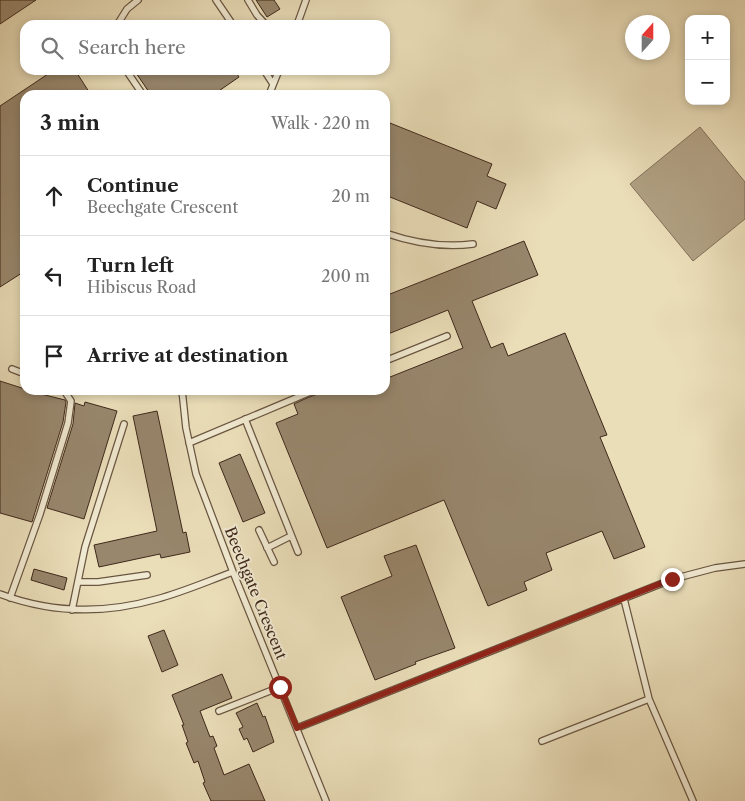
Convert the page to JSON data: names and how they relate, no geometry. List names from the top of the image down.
{
  "streets": {
    "lane": ["Beechgate Crescent"]
  },
  "north": "top",
  "page": {
    "map_buttons": ["+", "−"],
    "search": "Search here",
    "heading": ["3 min", "Walk · 220 m"],
    "list": [
      ["Continue", "Beechgate Crescent", "20 m"],
      ["Turn left", "Hibiscus Road", "200 m"],
      "Arrive at destination"
    ]
  }
}
